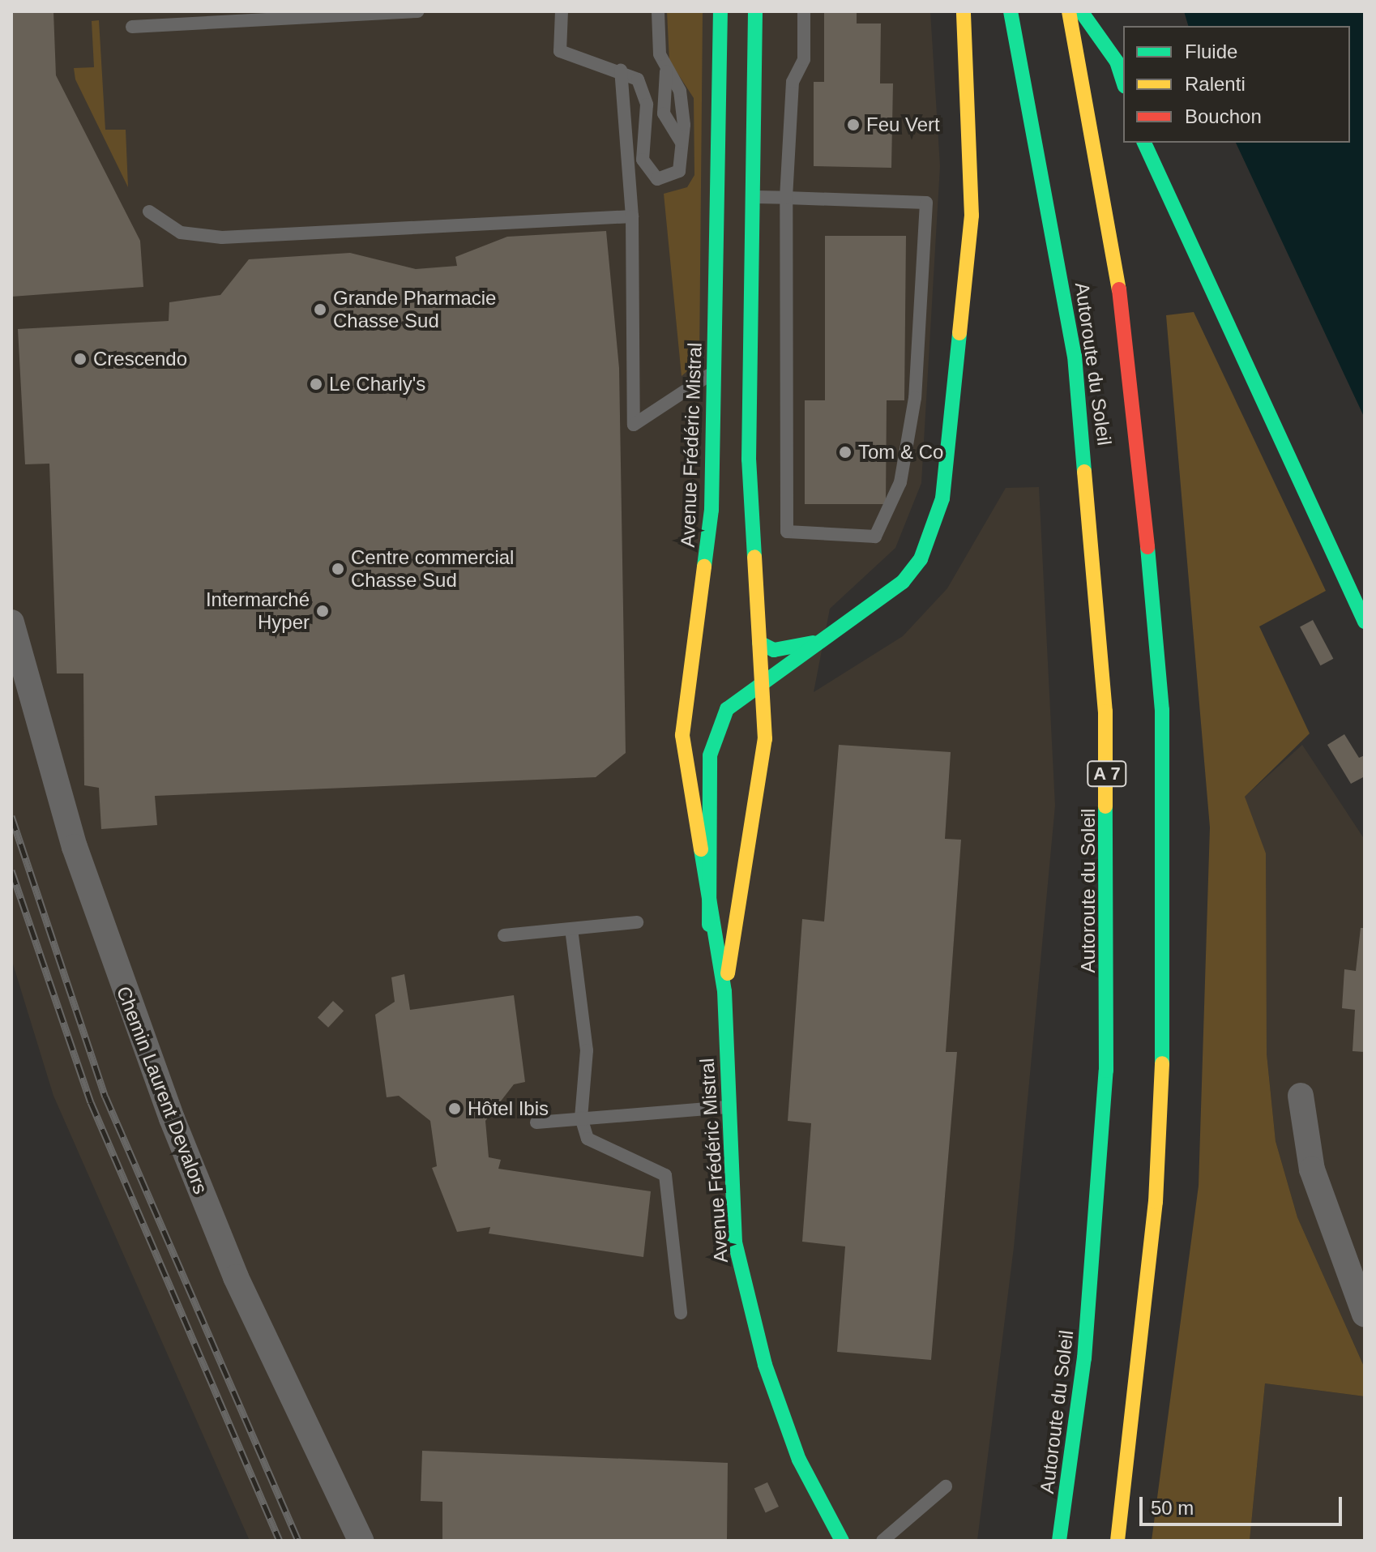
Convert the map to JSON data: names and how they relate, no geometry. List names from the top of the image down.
{
  "streets": {
    "main road": ["Autoroute du Soleil", "Avenue Frédéric Mistral", "A 7"],
    "street": ["Chemin Laurent Devalors"]
  },
  "places": [
    "Feu Vert",
    "Grande Pharmacie Chasse Sud",
    "Crescendo",
    "Le Charly's",
    "Tom & Co",
    "Centre commercial Chasse Sud",
    "Intermarché Hyper",
    "Hôtel Ibis"
  ],
  "legend": ["Fluide", "Ralenti", "Bouchon"],
  "scale_bar": "50 m"
}
